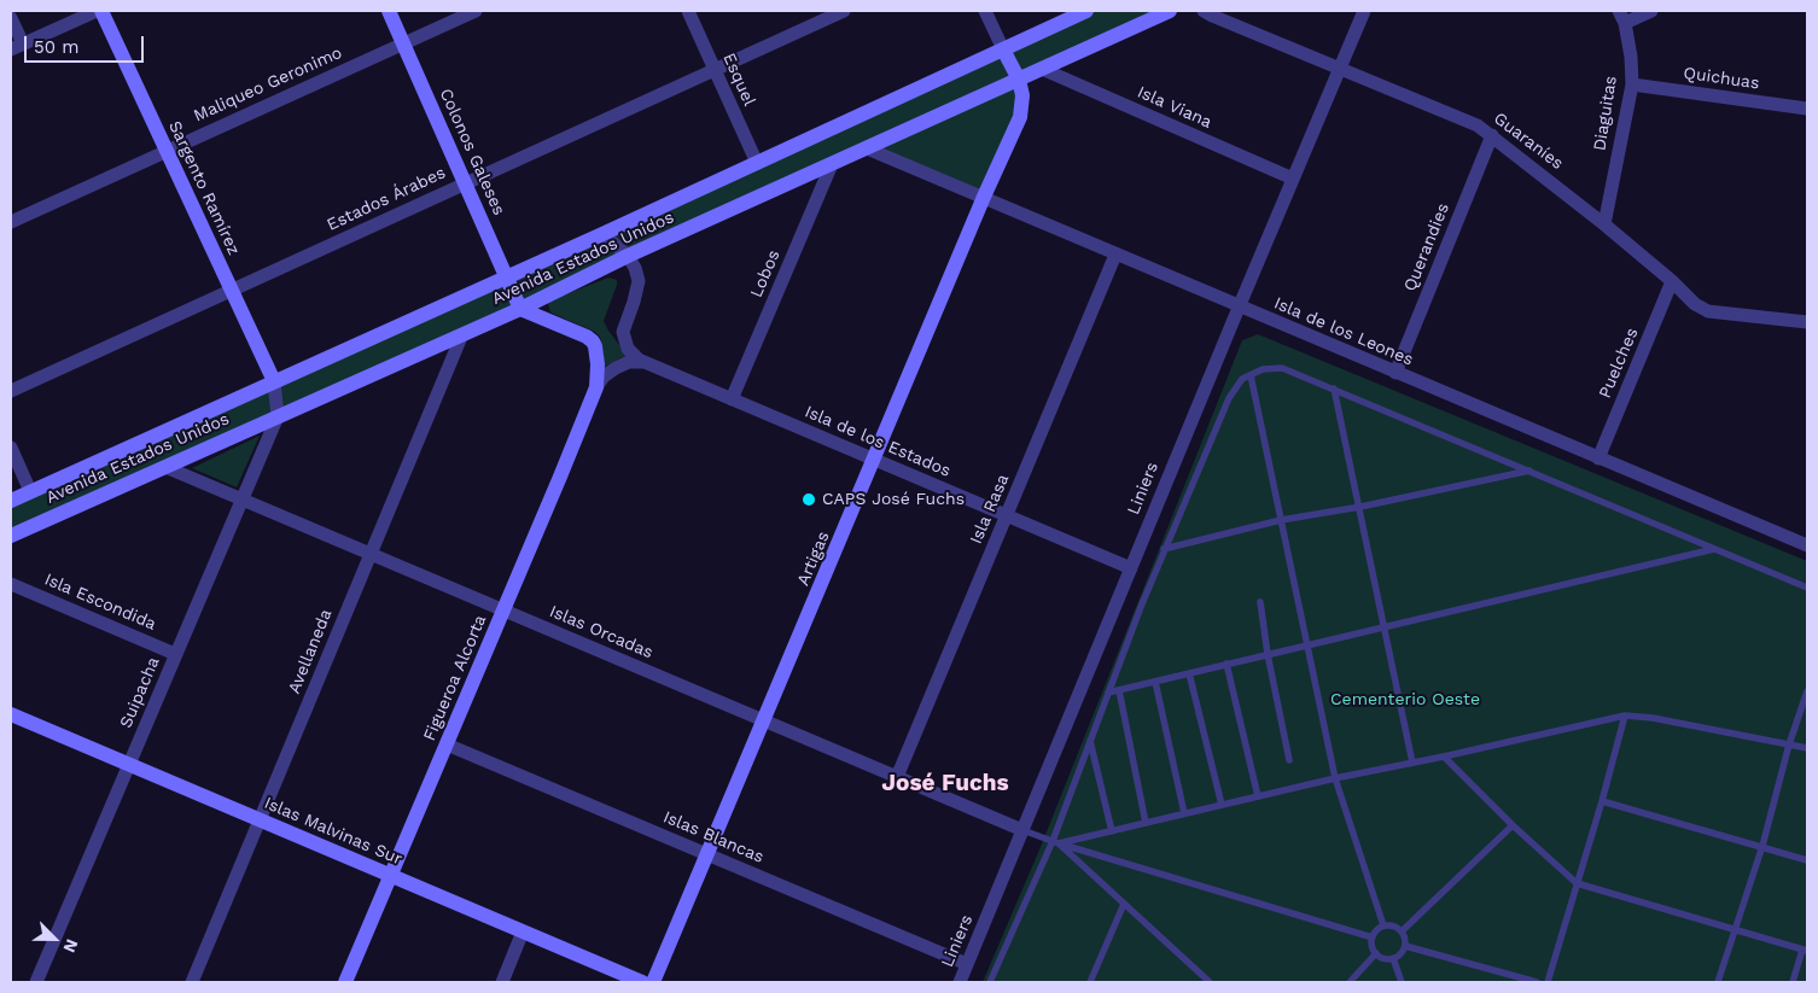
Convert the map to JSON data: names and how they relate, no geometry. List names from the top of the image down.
{
  "streets": {
    "street": [
      "Quichuas",
      "Esquel",
      "Maliqueo Geronimo",
      "Isla Viana",
      "Diaguitas",
      "Guaraníes",
      "Colonos Galeses",
      "Sargento Ramírez",
      "Estados Árabes",
      "Querandies",
      "Avenida Estados Unidos",
      "Lobos",
      "Isla de los Leones",
      "Puelches",
      "Isla de los Estados",
      "Liniers",
      "Isla Rasa",
      "Artigas",
      "Isla Escondida",
      "Islas Orcadas",
      "Avellaneda",
      "Figueroa Alcorta",
      "Suipacha",
      "Islas Malvinas Sur",
      "Islas Blancas"
    ]
  },
  "crossings": [
    ["Quichuas", "Diaguitas"],
    ["Esquel", "Estados Árabes"],
    ["Esquel", "Avenida Estados Unidos"],
    ["Maliqueo Geronimo", "Colonos Galeses"],
    ["Maliqueo Geronimo", "Sargento Ramírez"],
    ["Isla Viana", "Avenida Estados Unidos"],
    ["Isla Viana", "Liniers"],
    ["Diaguitas", "Guaraníes"],
    ["Guaraníes", "Querandies"],
    ["Guaraníes", "Puelches"],
    ["Guaraníes", "Liniers"],
    ["Colonos Galeses", "Estados Árabes"],
    ["Colonos Galeses", "Avenida Estados Unidos"],
    ["Sargento Ramírez", "Estados Árabes"],
    ["Sargento Ramírez", "Avenida Estados Unidos"],
    ["Querandies", "Isla de los Leones"],
    ["Avenida Estados Unidos", "Lobos"],
    ["Avenida Estados Unidos", "Isla de los Leones"],
    ["Avenida Estados Unidos", "Isla de los Estados"],
    ["Avenida Estados Unidos", "Artigas"],
    ["Avenida Estados Unidos", "Islas Orcadas"],
    ["Avenida Estados Unidos", "Avellaneda"],
    ["Avenida Estados Unidos", "Suipacha"],
    ["Lobos", "Isla de los Estados"],
    ["Isla de los Leones", "Puelches"],
    ["Isla de los Leones", "Liniers"],
    ["Isla de los Leones", "Isla Rasa"],
    ["Isla de los Leones", "Artigas"],
    ["Isla de los Estados", "Liniers"],
    ["Isla de los Estados", "Isla Rasa"],
    ["Isla de los Estados", "Artigas"],
    ["Liniers", "Islas Orcadas"],
    ["Liniers", "Islas Blancas"],
    ["Isla Rasa", "Islas Orcadas"],
    ["Artigas", "Islas Orcadas"],
    ["Artigas", "Islas Blancas"],
    ["Isla Escondida", "Suipacha"],
    ["Islas Orcadas", "Avellaneda"],
    ["Islas Orcadas", "Figueroa Alcorta"],
    ["Islas Orcadas", "Suipacha"],
    ["Avellaneda", "Islas Malvinas Sur"],
    ["Figueroa Alcorta", "Islas Malvinas Sur"],
    ["Figueroa Alcorta", "Islas Blancas"],
    ["Suipacha", "Islas Malvinas Sur"]
  ],
  "districts": ["José Fuchs"],
  "parks": ["Cementerio Oeste"],
  "places": ["CAPS José Fuchs"],
  "scale_bar": "50 m",
  "north": "bottom right"
}
